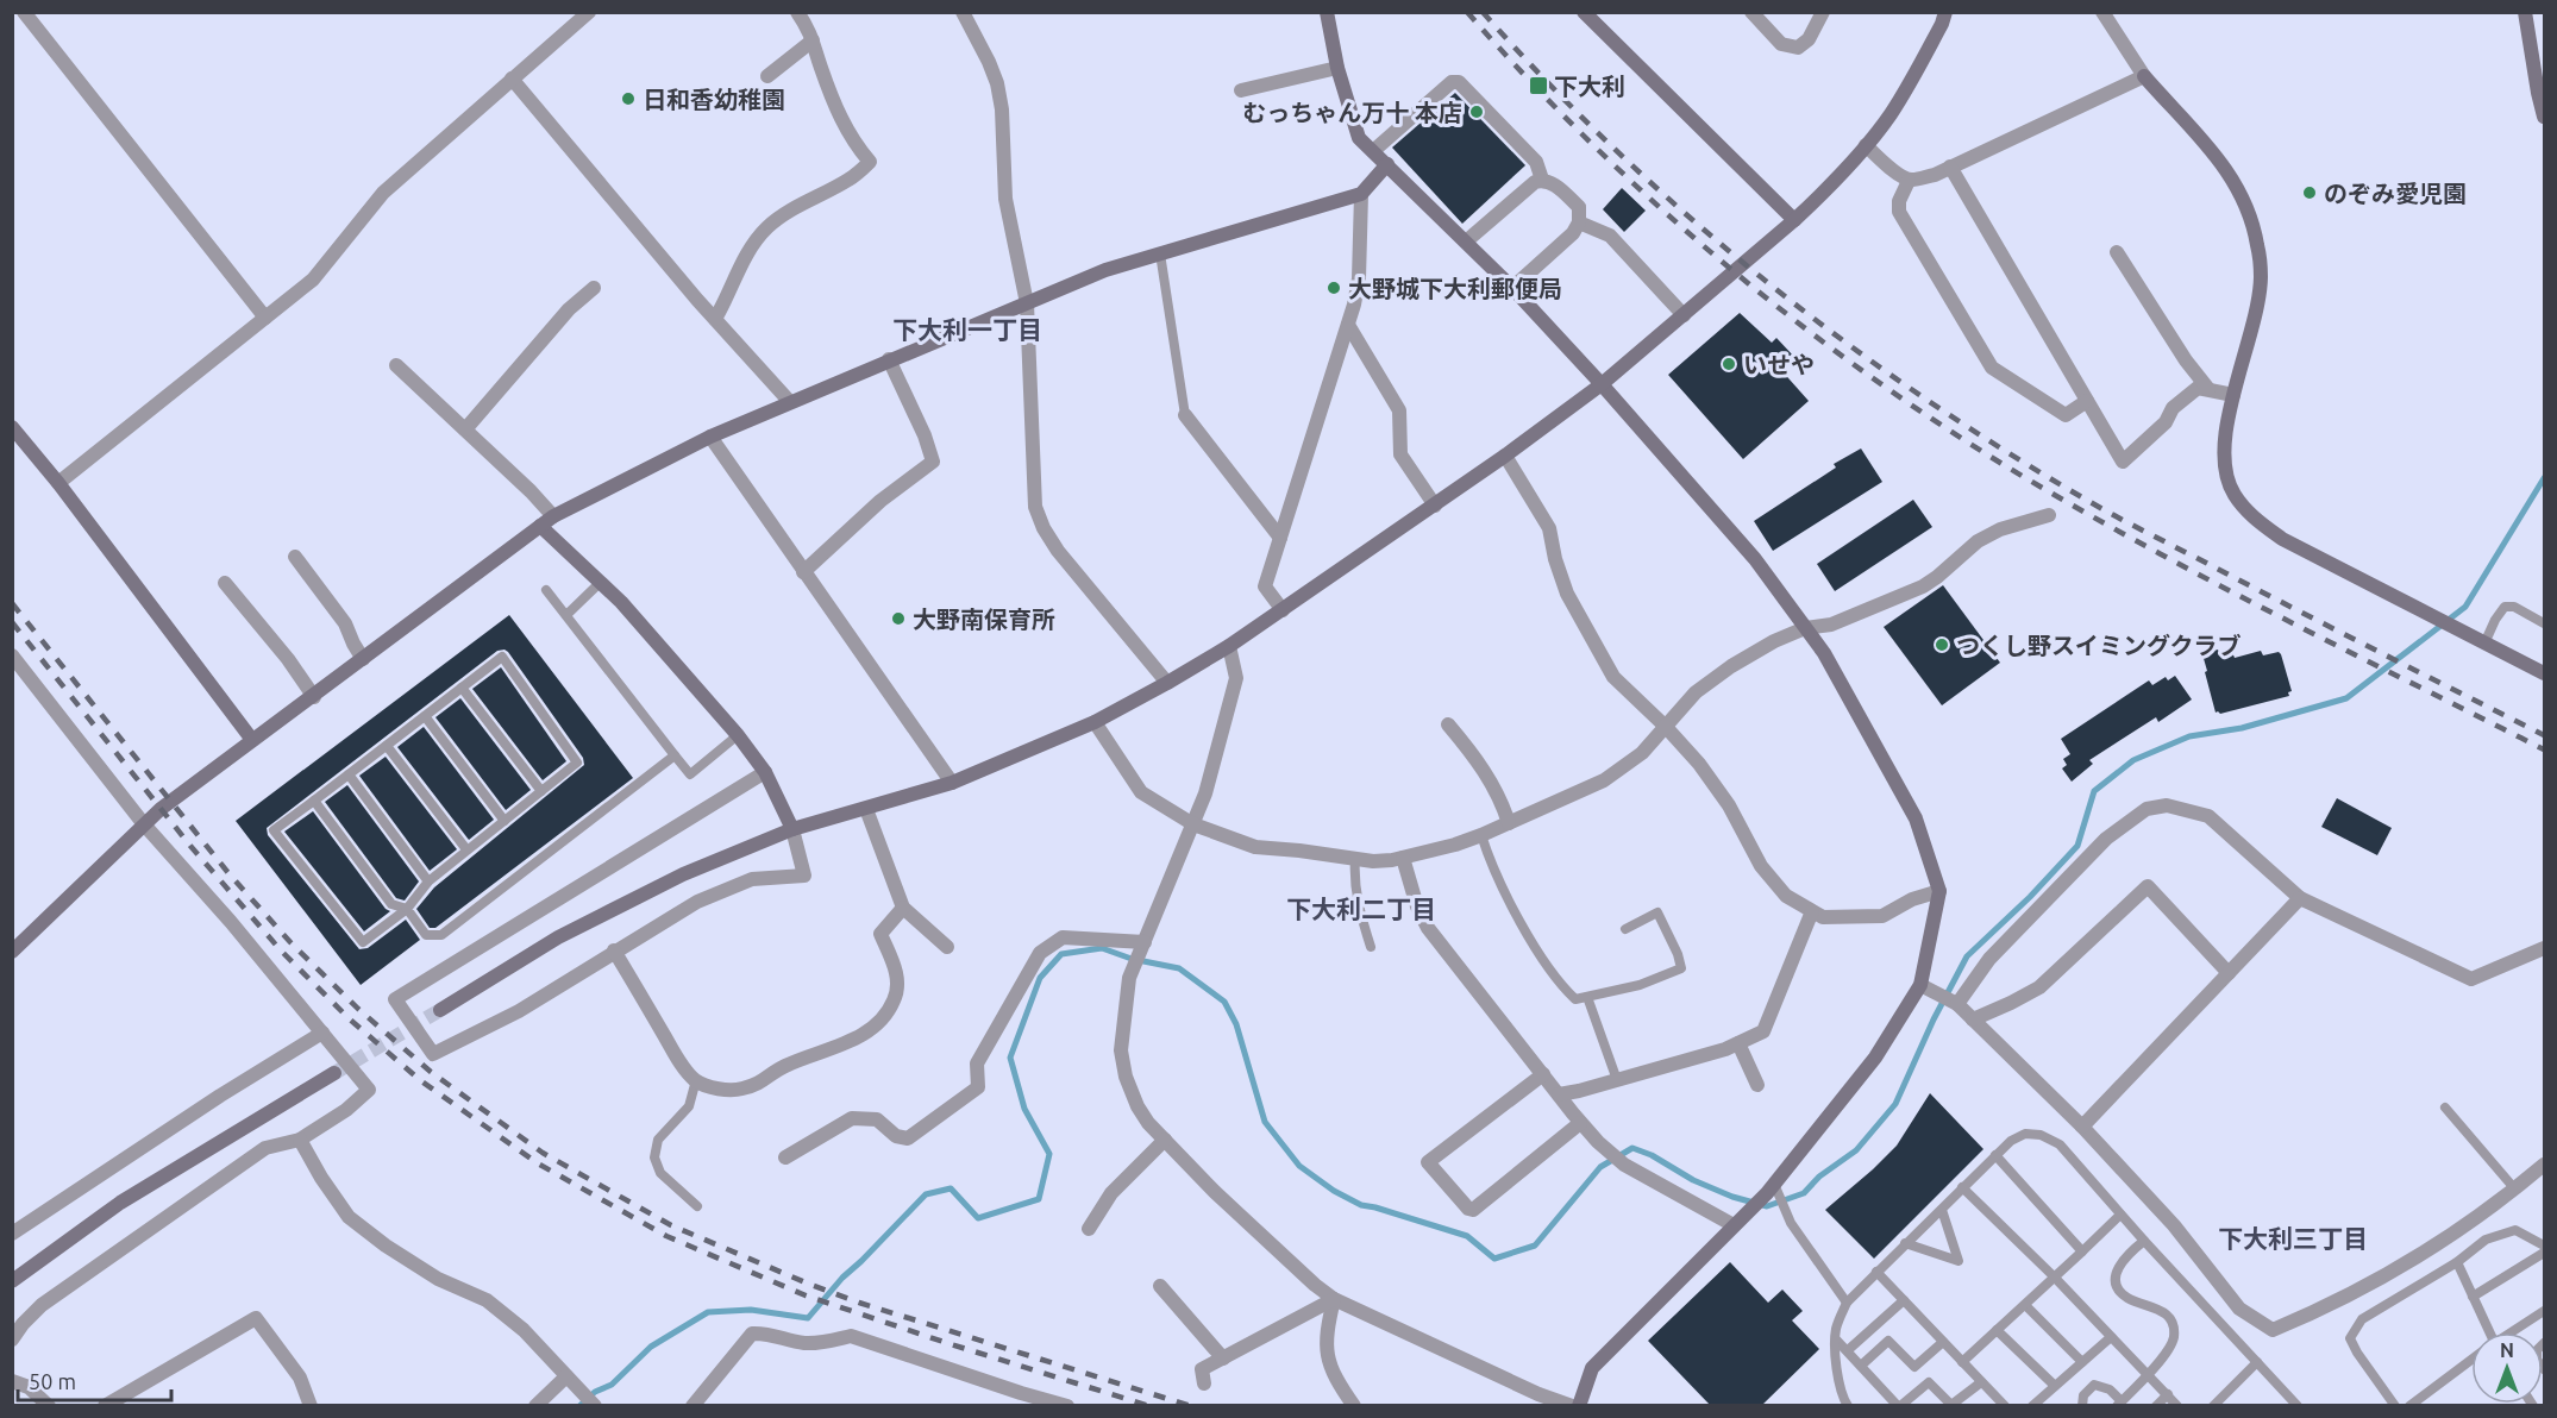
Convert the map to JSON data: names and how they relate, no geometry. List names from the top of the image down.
{
  "districts": ["下大利一丁目", "下大利二丁目", "下大利三丁目"],
  "places": {
    "transit": ["下大利"],
    "other": [
      "日和香幼稚園",
      "むっちゃん万十 本店",
      "のぞみ愛児園",
      "大野城下大利郵便局",
      "いせや",
      "大野南保育所",
      "つくし野スイミングクラブ"
    ]
  },
  "scale_bar": "50 m",
  "north": "top"
}
